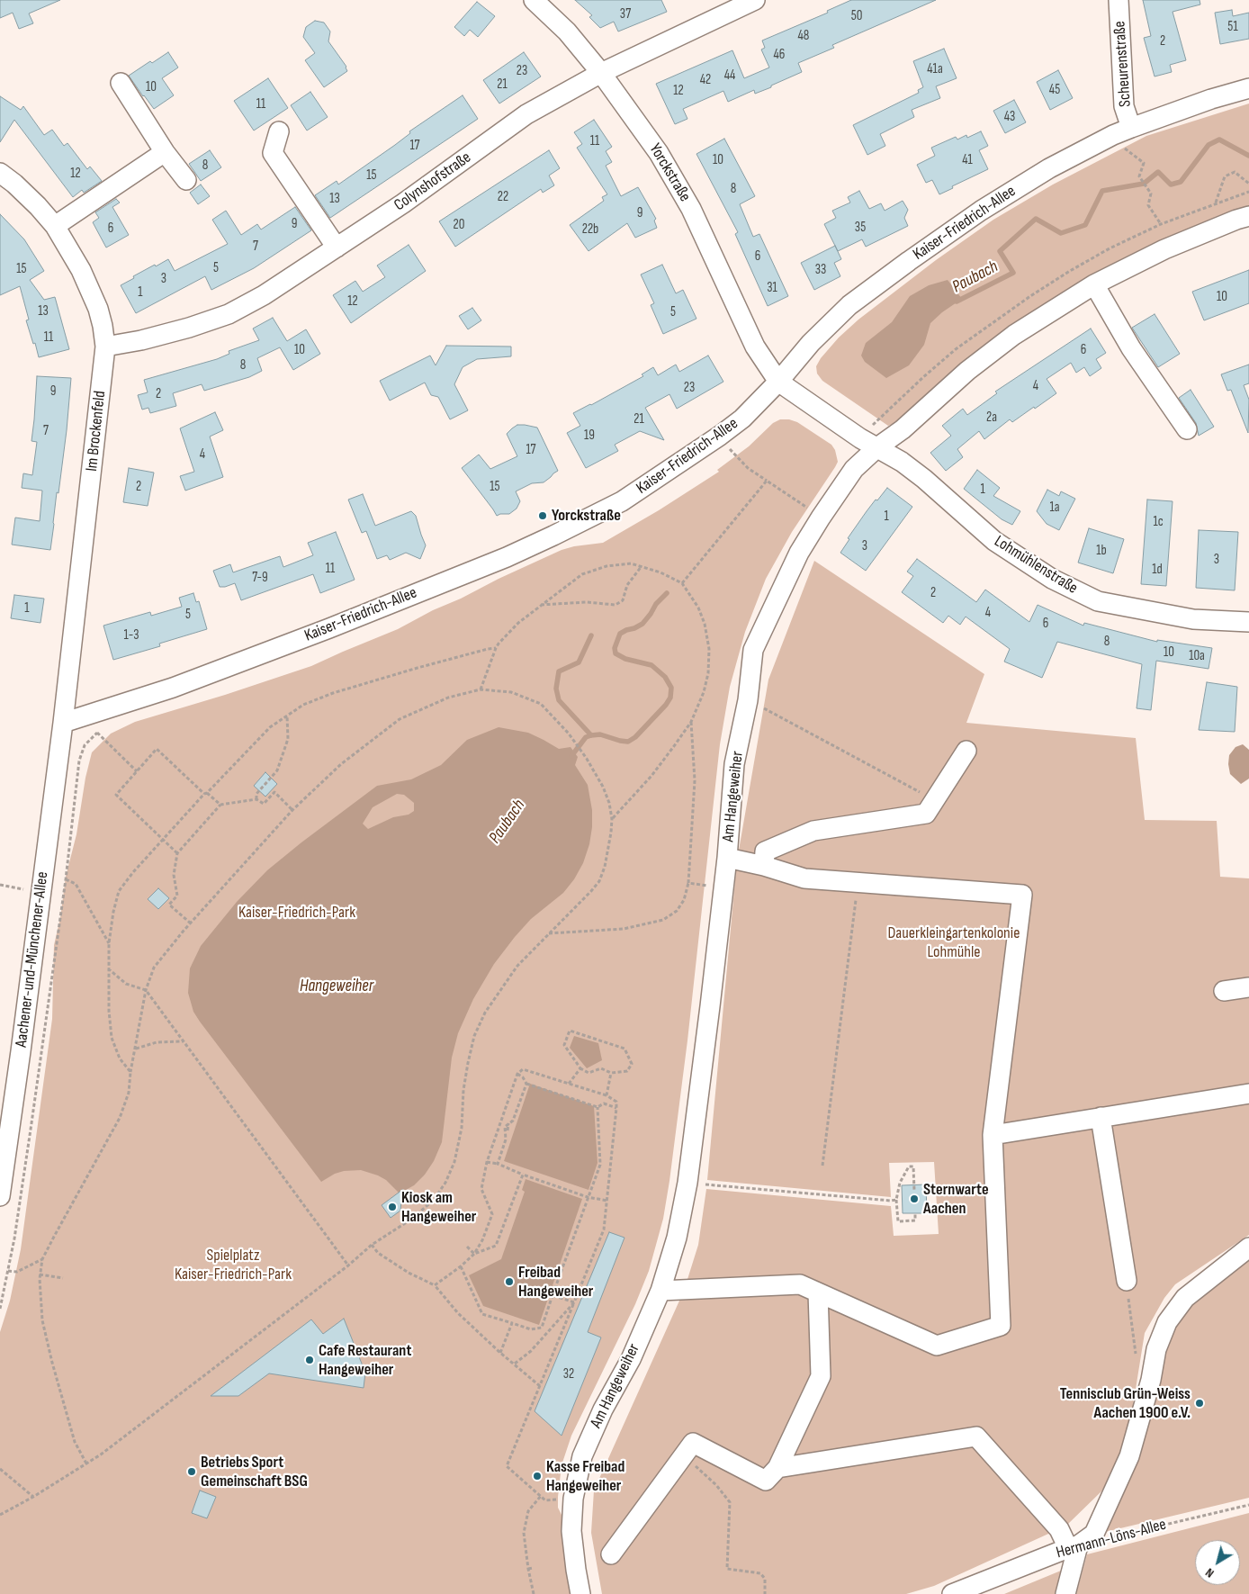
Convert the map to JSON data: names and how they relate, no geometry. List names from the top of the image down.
{
  "streets": {
    "street": [
      "Scheurenstraße",
      "Yorckstraße",
      "Colynshofstraße",
      "Kaiser-Friedrich-Allee",
      "Im Brockenfeld",
      "Lohmühlenstraße",
      "Am Hangeweiher",
      "Aachener-und-Münchener-Allee",
      "Hermann-Löns-Allee"
    ]
  },
  "crossings": [
    ["Scheurenstraße", "Kaiser-Friedrich-Allee"],
    ["Yorckstraße", "Colynshofstraße"],
    ["Yorckstraße", "Kaiser-Friedrich-Allee"],
    ["Yorckstraße", "Lohmühlenstraße"],
    ["Yorckstraße", "Am Hangeweiher"],
    ["Colynshofstraße", "Im Brockenfeld"],
    ["Kaiser-Friedrich-Allee", "Im Brockenfeld"],
    ["Kaiser-Friedrich-Allee", "Aachener-und-Münchener-Allee"],
    ["Im Brockenfeld", "Aachener-und-Münchener-Allee"],
    ["Lohmühlenstraße", "Am Hangeweiher"]
  ],
  "water": ["Paubach", "Hangeweiher"],
  "parks": ["Kaiser-Friedrich-Park", "Dauerkleingartenkolonie Lohmühle", "Spielplatz Kaiser-Friedrich-Park"],
  "places": [
    "Yorckstraße",
    "Sternwarte Aachen",
    "Kiosk am Hangeweiher",
    "Freibad Hangeweiher",
    "Cafe Restaurant Hangeweiher",
    "Tennisclub Grün-Weiss Aachen 1900 e.V.",
    "Betriebs Sport Gemeinschaft BSG",
    "Kasse Freibad Hangeweiher"
  ],
  "house_numbers": [
    "37",
    "50",
    "51",
    "48",
    "2",
    "46",
    "41a",
    "23",
    "44",
    "42",
    "21",
    "10",
    "45",
    "12",
    "11",
    "43",
    "11",
    "17",
    "10",
    "41",
    "8",
    "12",
    "15",
    "8",
    "22",
    "13",
    "9",
    "9",
    "20",
    "35",
    "6",
    "22b",
    "7",
    "6",
    "5",
    "15",
    "33",
    "3",
    "31",
    "1",
    "10",
    "12",
    "13",
    "5",
    "11",
    "10",
    "6",
    "8",
    "4",
    "23",
    "9",
    "2",
    "2a",
    "21",
    "7",
    "19",
    "17",
    "4",
    "2",
    "15",
    "1",
    "1a",
    "1",
    "1c",
    "3",
    "1b",
    "3",
    "11",
    "1d",
    "7-9",
    "2",
    "1",
    "4",
    "5",
    "6",
    "1-3",
    "8",
    "10",
    "10a",
    "32"
  ],
  "north": "bottom left"
}
